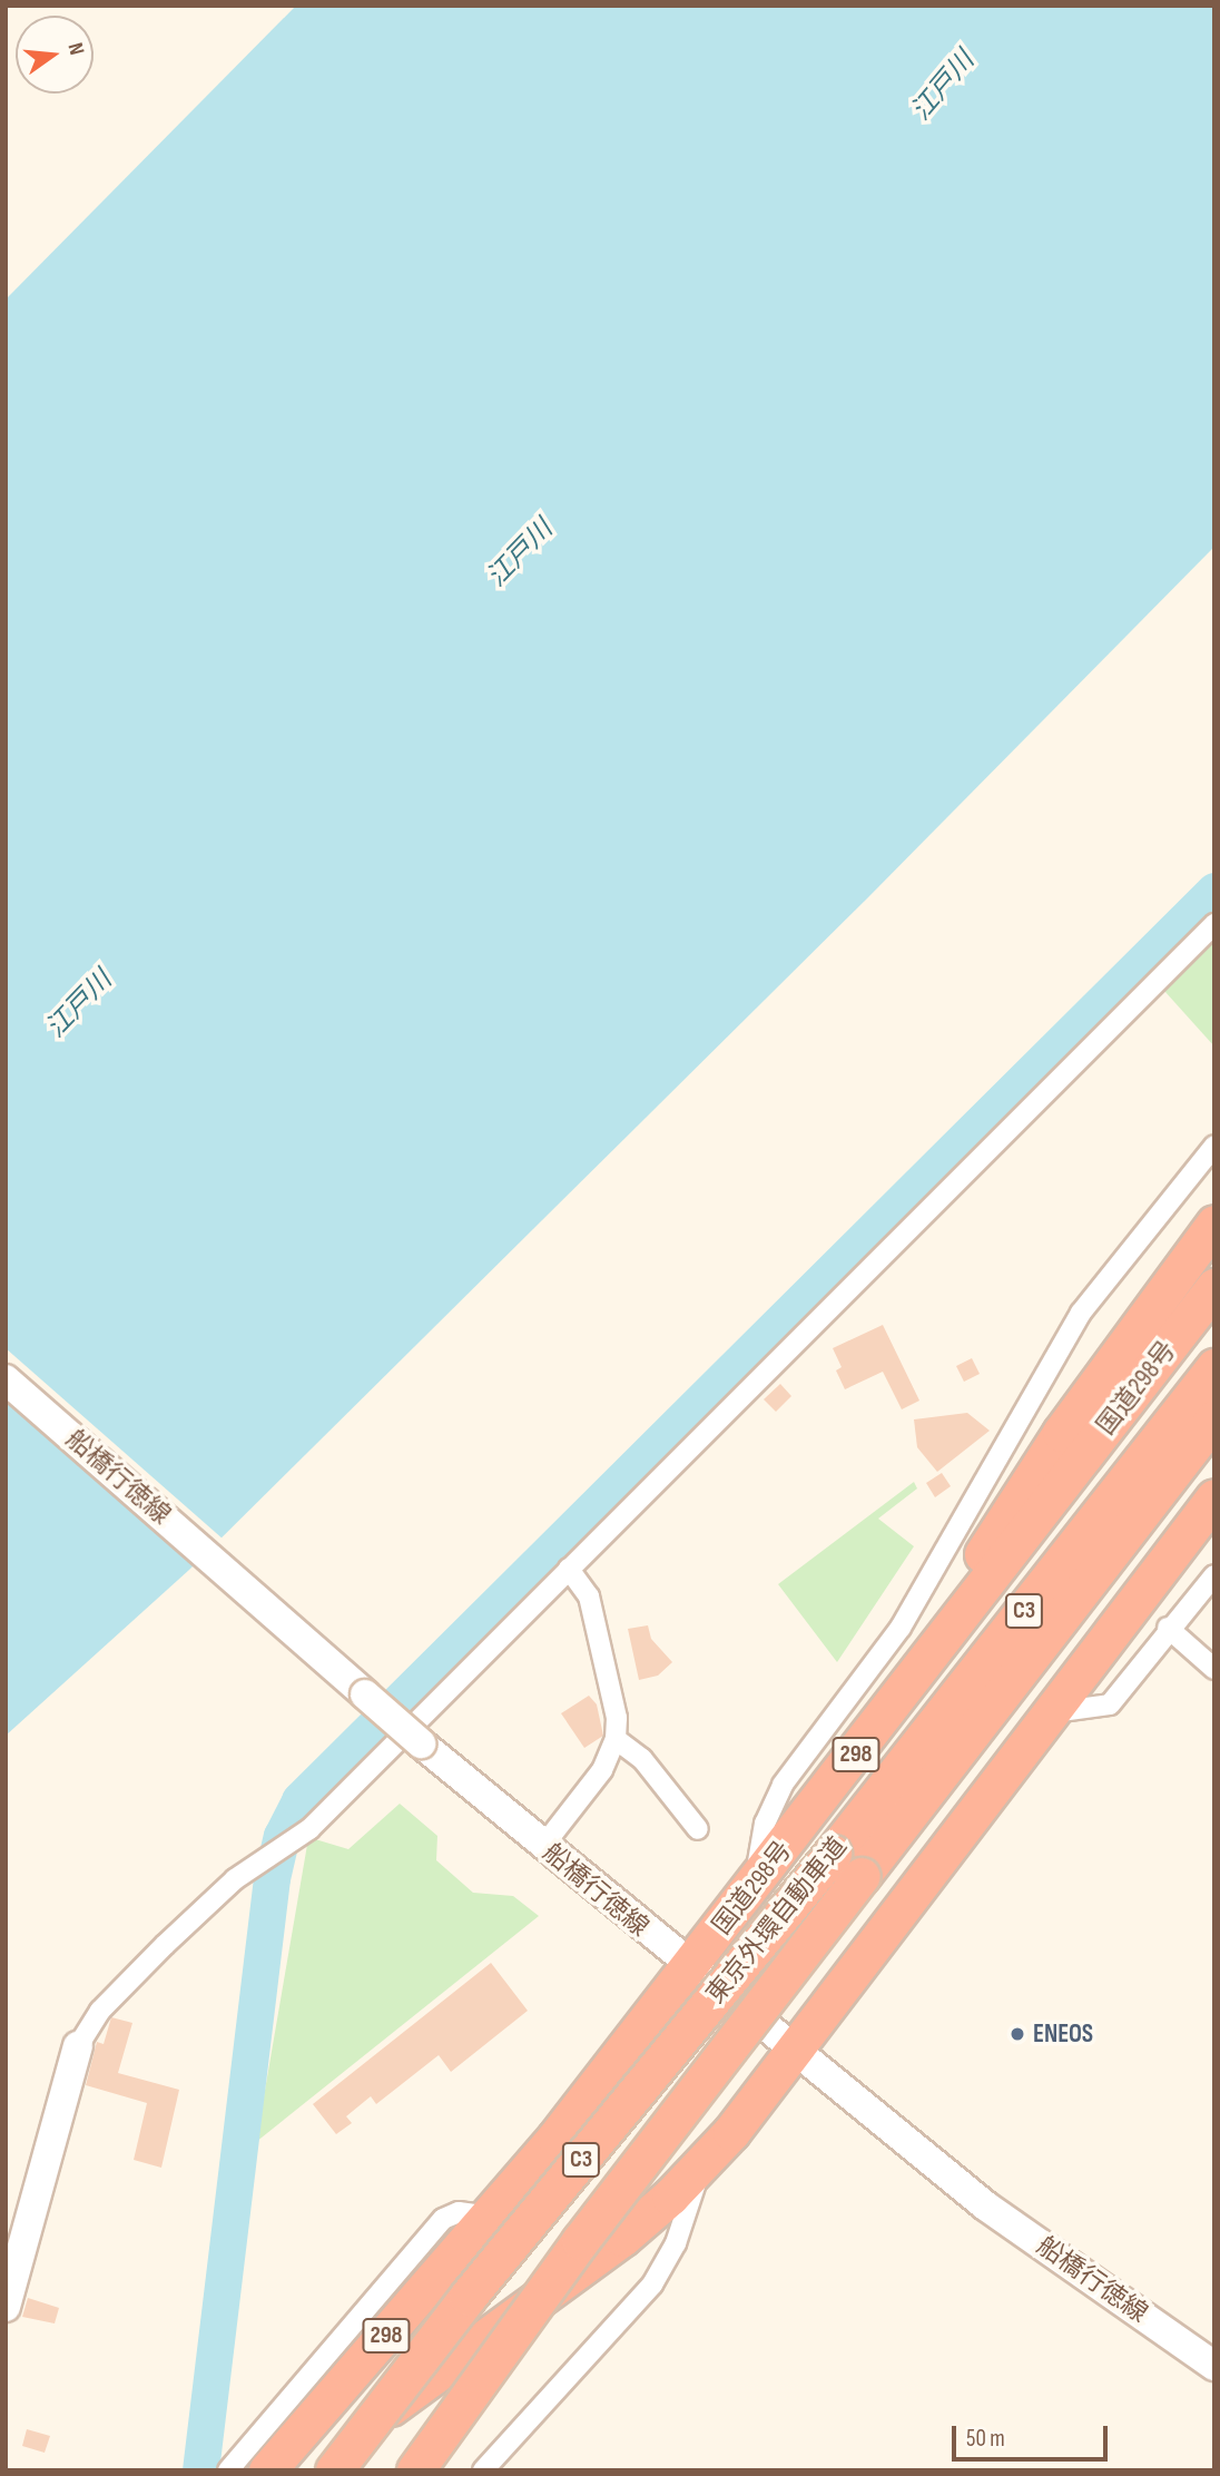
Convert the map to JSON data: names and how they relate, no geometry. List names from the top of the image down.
{
  "streets": {
    "highway": [
      "国道298号",
      "C3",
      "298",
      "東京外環自動車道"
    ],
    "main road": ["船橋行徳線"]
  },
  "crossings": [
    ["国道298号", "船橋行徳線"],
    ["船橋行徳線", "298"]
  ],
  "water": ["江戸川"],
  "places": ["ENEOS"],
  "scale_bar": "50 m",
  "north": "right"
}
